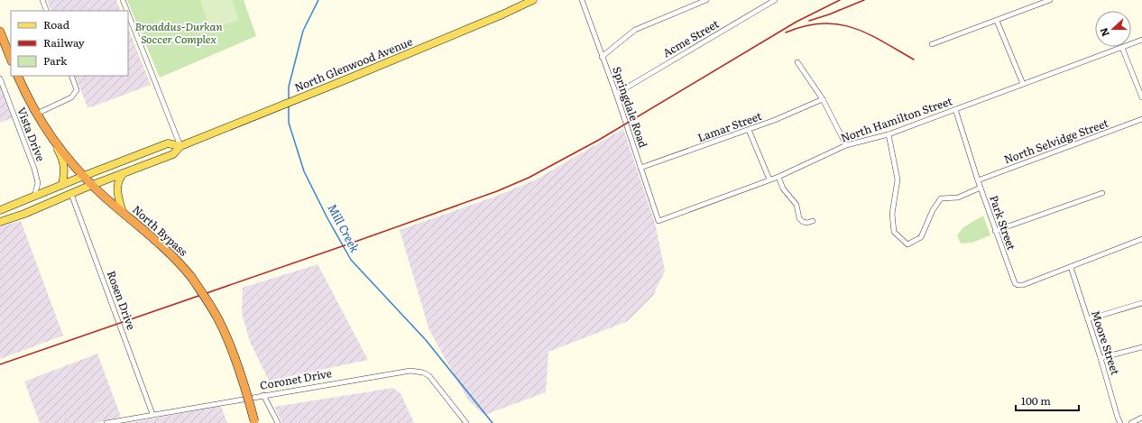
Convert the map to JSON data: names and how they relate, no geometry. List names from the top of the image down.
{
  "streets": {
    "highway": ["North Bypass"],
    "main road": ["North Glenwood Avenue"],
    "street": [
      "Acme Street",
      "Springdale Road",
      "North Hamilton Street",
      "Lamar Street",
      "Vista Drive",
      "North Selvidge Street",
      "Park Street",
      "Rosen Drive",
      "Moore Street",
      "Coronet Drive"
    ]
  },
  "crossings": [
    ["Acme Street", "Springdale Road"],
    ["North Glenwood Avenue", "Vista Drive"],
    ["North Glenwood Avenue", "North Bypass"],
    ["North Glenwood Avenue", "Rosen Drive"],
    ["Springdale Road", "North Hamilton Street"],
    ["Springdale Road", "Lamar Street"],
    ["North Hamilton Street", "Park Street"],
    ["North Selvidge Street", "Park Street"],
    ["Park Street", "Moore Street"],
    ["Rosen Drive", "Coronet Drive"]
  ],
  "water": ["Mill Creek"],
  "parks": ["Broaddus-Durkan Soccer Complex"],
  "legend": ["Road", "Railway", "Park"],
  "scale_bar": "100 m",
  "north": "left"
}
